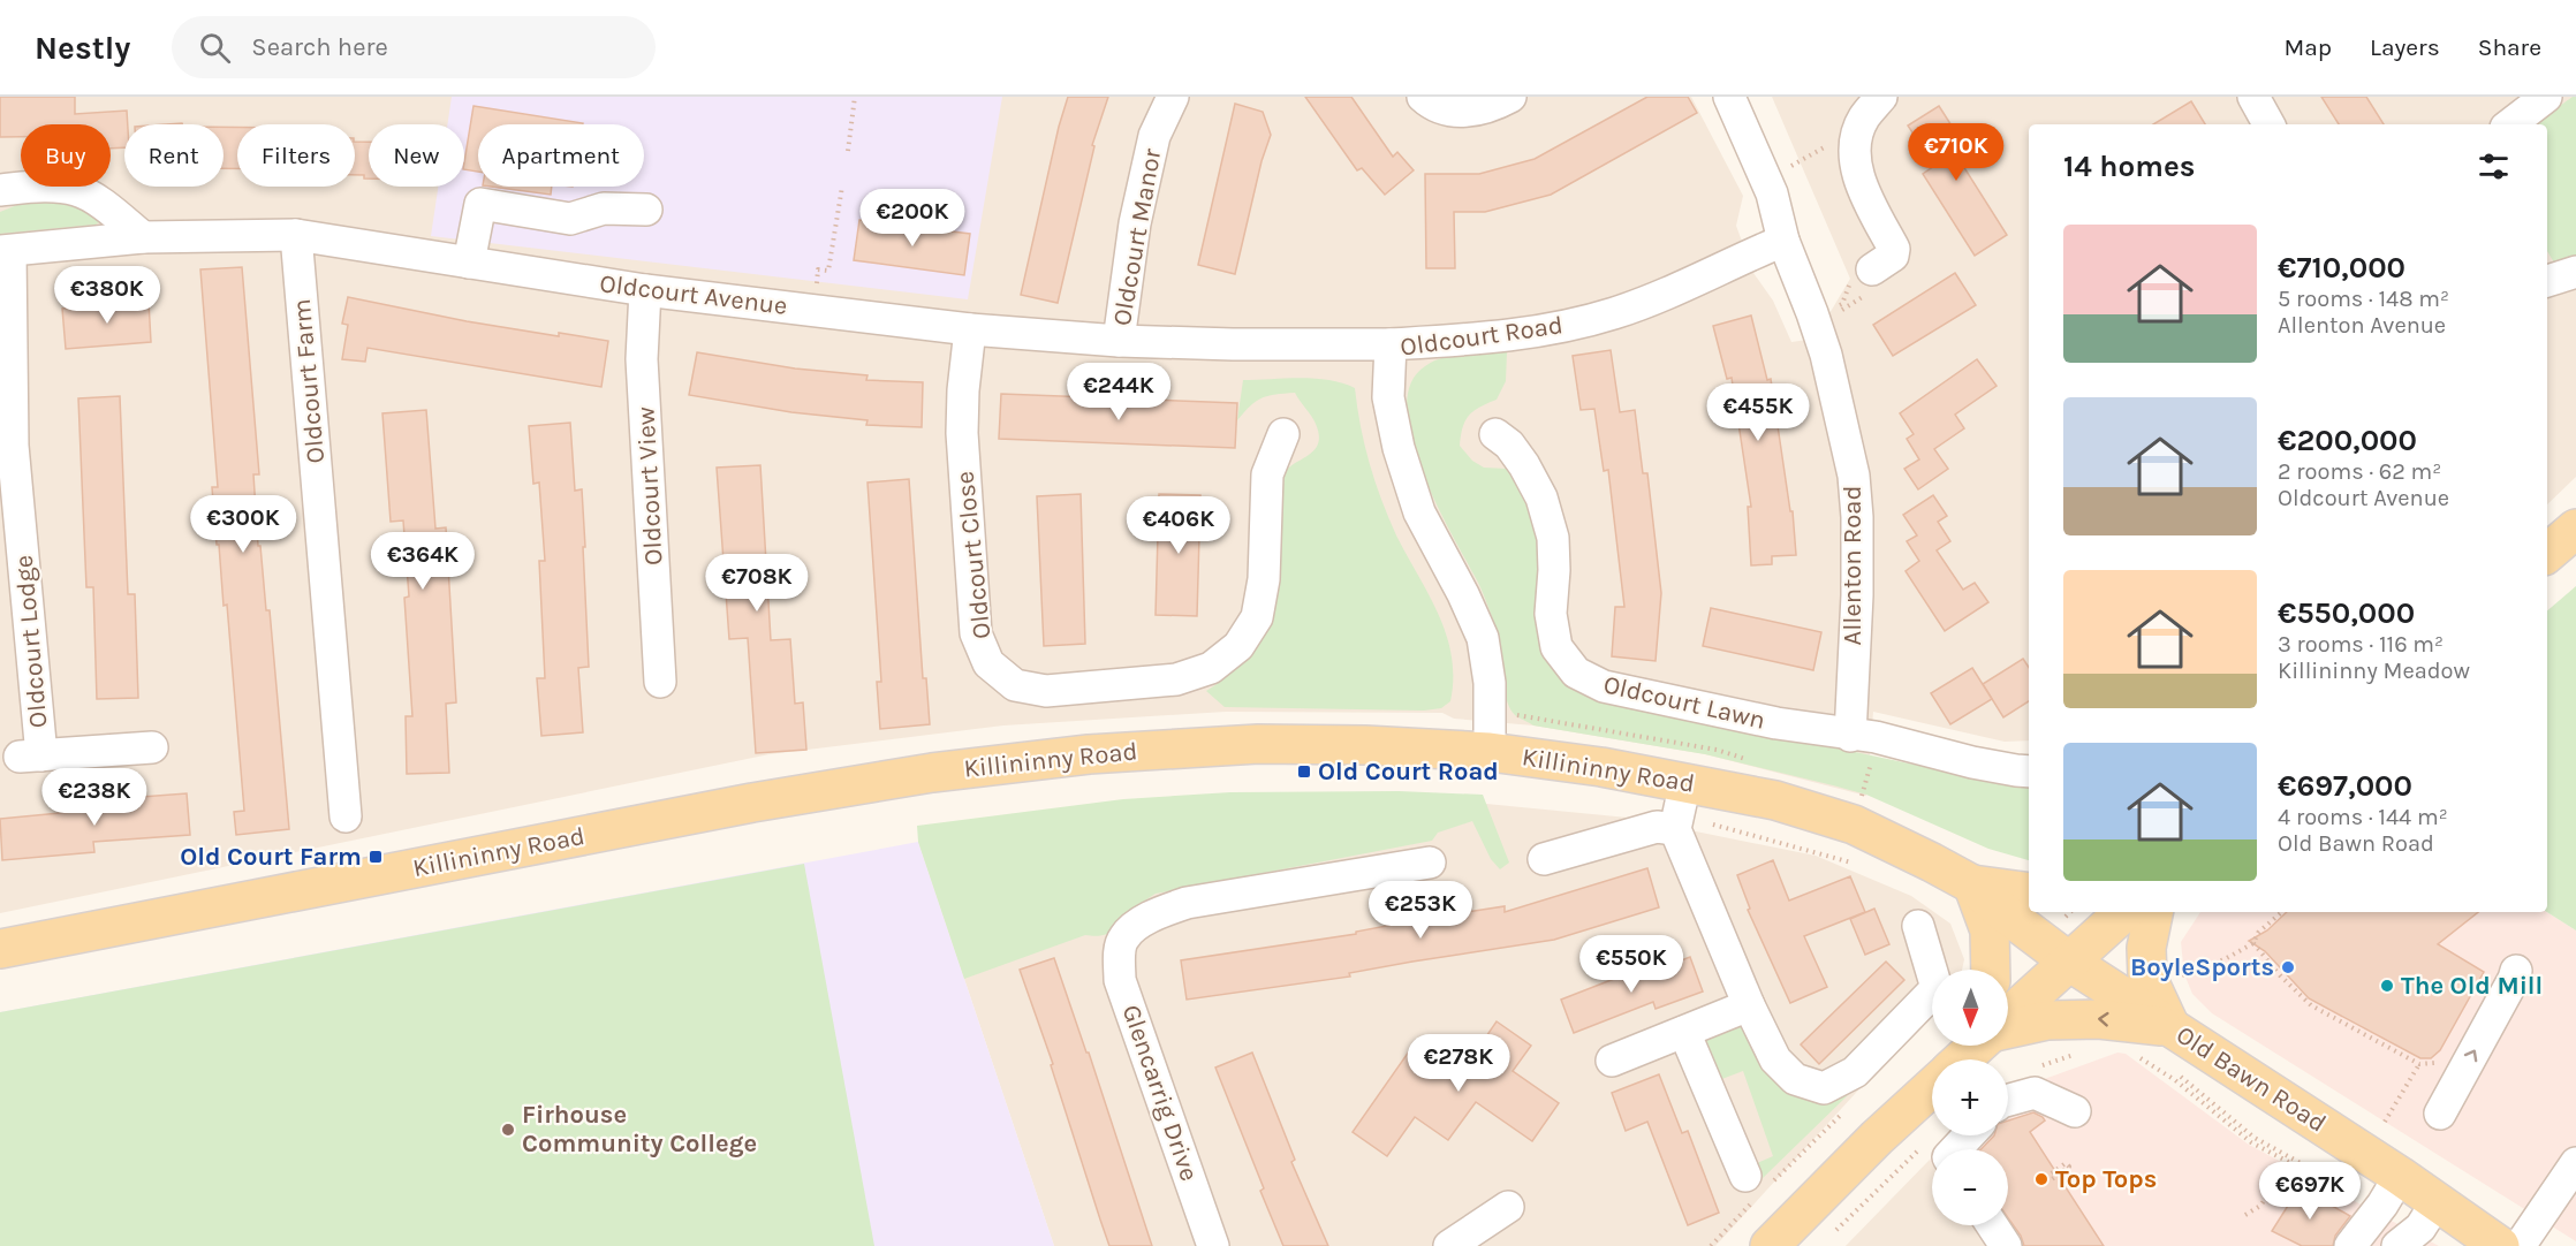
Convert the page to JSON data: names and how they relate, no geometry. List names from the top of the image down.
{
  "streets": {
    "main road": ["Killininny Road", "Old Bawn Road"],
    "street": [
      "Oldcourt Manor",
      "Oldcourt Avenue",
      "Oldcourt Road",
      "Oldcourt Farm",
      "Oldcourt View",
      "Oldcourt Close",
      "Allenton Road",
      "Oldcourt Lodge",
      "Oldcourt Lawn",
      "Glencarrig Drive"
    ]
  },
  "crossings": [
    ["Oldcourt Manor", "Oldcourt Avenue"],
    ["Oldcourt Avenue", "Oldcourt Road"],
    ["Oldcourt Avenue", "Oldcourt Farm"],
    ["Oldcourt Avenue", "Oldcourt View"],
    ["Oldcourt Avenue", "Oldcourt Close"],
    ["Oldcourt Avenue", "Oldcourt Lodge"],
    ["Oldcourt Road", "Allenton Road"],
    ["Oldcourt Road", "Killininny Road"],
    ["Allenton Road", "Oldcourt Lawn"],
    ["Killininny Road", "Old Bawn Road"]
  ],
  "places": {
    "transit": ["Old Court Road", "Old Court Farm"],
    "other": [
      "BoyleSports",
      "The Old Mill",
      "Firhouse Community College",
      "Top Tops"
    ]
  },
  "north": "bottom",
  "page": {
    "header": "Nestly",
    "search": "Search here",
    "nav": ["Map", "Layers", "Share"],
    "price": [
      "€710K",
      "€200K",
      "€380K",
      "€244K",
      "€455K",
      "€300K",
      "€406K",
      "€364K",
      "€708K",
      "€238K",
      "€253K",
      "€550K",
      "€278K",
      "€697K"
    ],
    "chip": [
      "Buy",
      "Rent",
      "Filters",
      "New",
      "Apartment"
    ],
    "heading": "14 homes",
    "list": [
      {
        "name": "€710,000",
        "note": "5 rooms · 148 m² · Allenton Avenue"
      },
      {
        "name": "€200,000",
        "note": "2 rooms · 62 m² · Oldcourt Avenue"
      },
      {
        "name": "€550,000",
        "note": "3 rooms · 116 m² · Killininny Meadow"
      },
      {
        "name": "€697,000",
        "note": "4 rooms · 144 m² · Old Bawn Road"
      }
    ],
    "map_buttons": ["+", "−"]
  }
}
